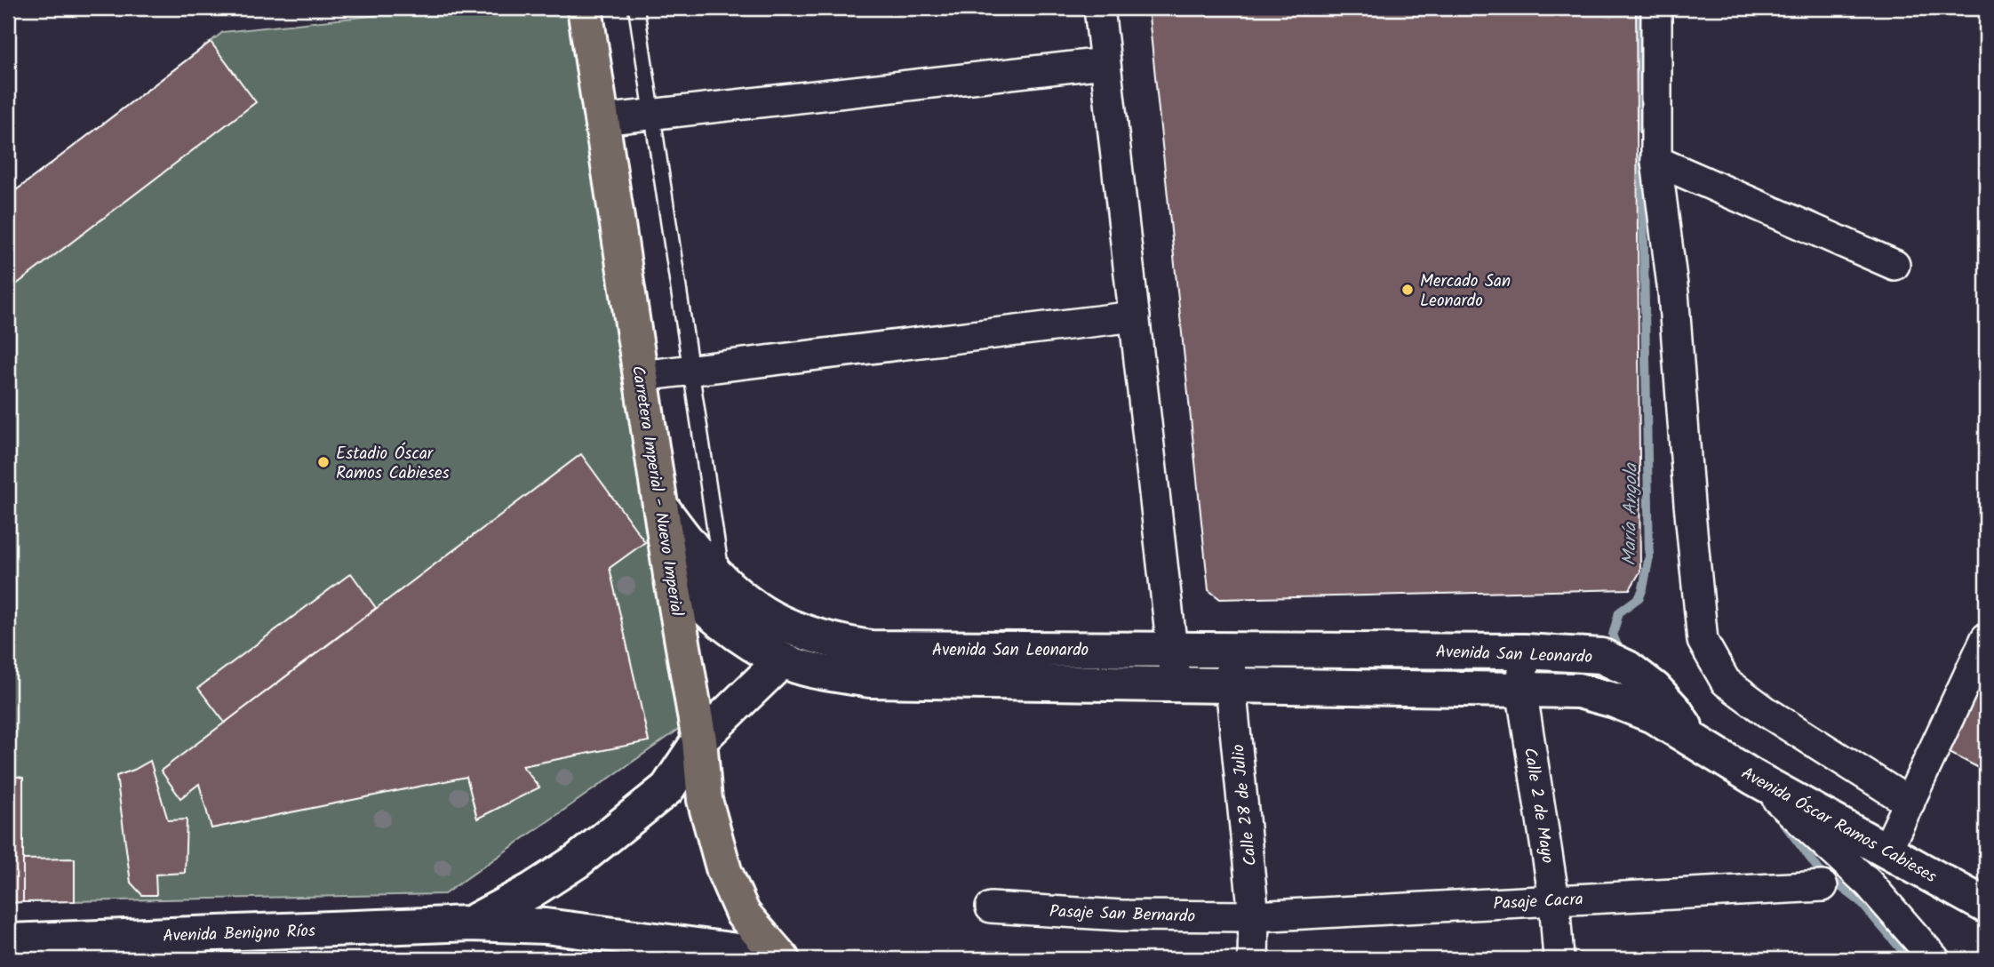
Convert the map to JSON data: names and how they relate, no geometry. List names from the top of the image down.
{
  "streets": {
    "highway": ["Carretera Imperial - Nuevo Imperial"],
    "street": [
      "Avenida San Leonardo",
      "Calle 28 de Julio",
      "Calle 2 de Mayo",
      "Avenida Óscar Ramos Cabieses",
      "Pasaje Cacra",
      "Pasaje San Bernardo",
      "Avenida Benigno Ríos"
    ]
  },
  "crossings": [
    ["Carretera Imperial - Nuevo Imperial", "Avenida San Leonardo"],
    ["Carretera Imperial - Nuevo Imperial", "Avenida Benigno Ríos"],
    ["Avenida San Leonardo", "Calle 28 de Julio"],
    ["Avenida San Leonardo", "Calle 2 de Mayo"],
    ["Avenida San Leonardo", "Avenida Óscar Ramos Cabieses"],
    ["Avenida San Leonardo", "Avenida Benigno Ríos"],
    ["Calle 28 de Julio", "Pasaje Cacra"],
    ["Calle 28 de Julio", "Pasaje San Bernardo"],
    ["Calle 2 de Mayo", "Pasaje Cacra"],
    ["Pasaje Cacra", "Pasaje San Bernardo"]
  ],
  "water": ["María Angola"],
  "places": ["Mercado San Leonardo", "Estadio Óscar Ramos Cabieses"]
}
